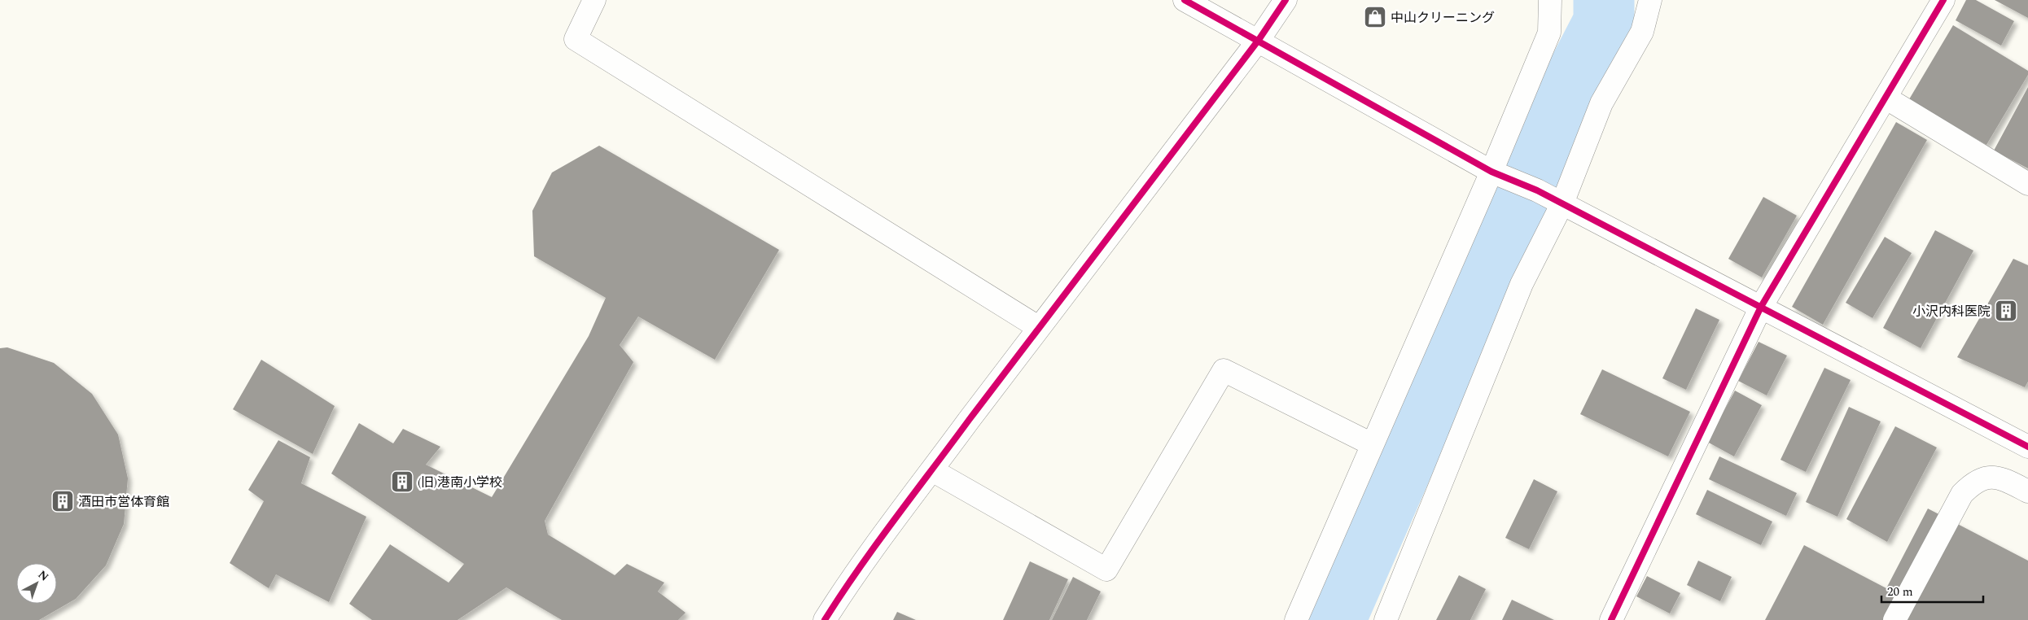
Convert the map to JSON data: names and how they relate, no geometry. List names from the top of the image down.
{
  "places": {
    "shop": ["中山クリーニング"],
    "building": ["小沢内科医院", "(旧)港南小学校", "酒田市営体育館"]
  },
  "scale_bar": "20 m",
  "north": "top right"
}
